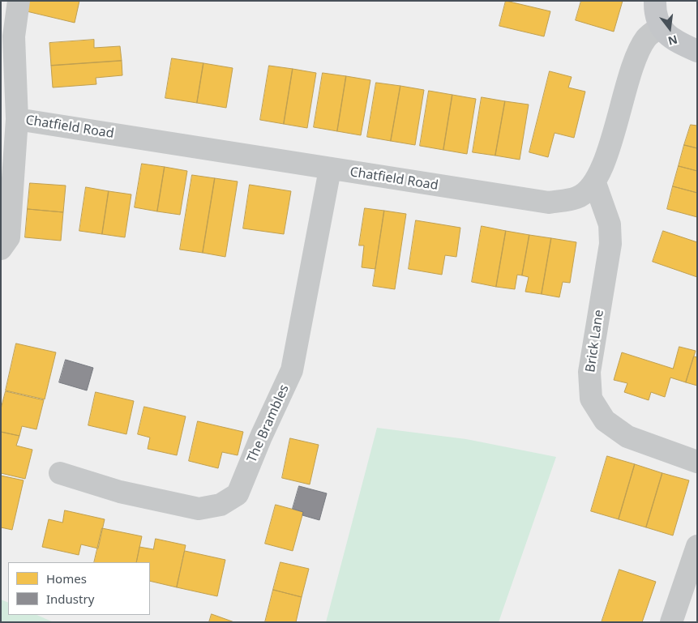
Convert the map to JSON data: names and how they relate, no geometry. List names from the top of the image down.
{
  "streets": {
    "street": ["Chatfield Road", "Brick Lane", "The Brambles"]
  },
  "crossings": [
    ["Chatfield Road", "Brick Lane"],
    ["Chatfield Road", "The Brambles"]
  ],
  "legend": ["Homes", "Industry"],
  "north": "bottom"
}
